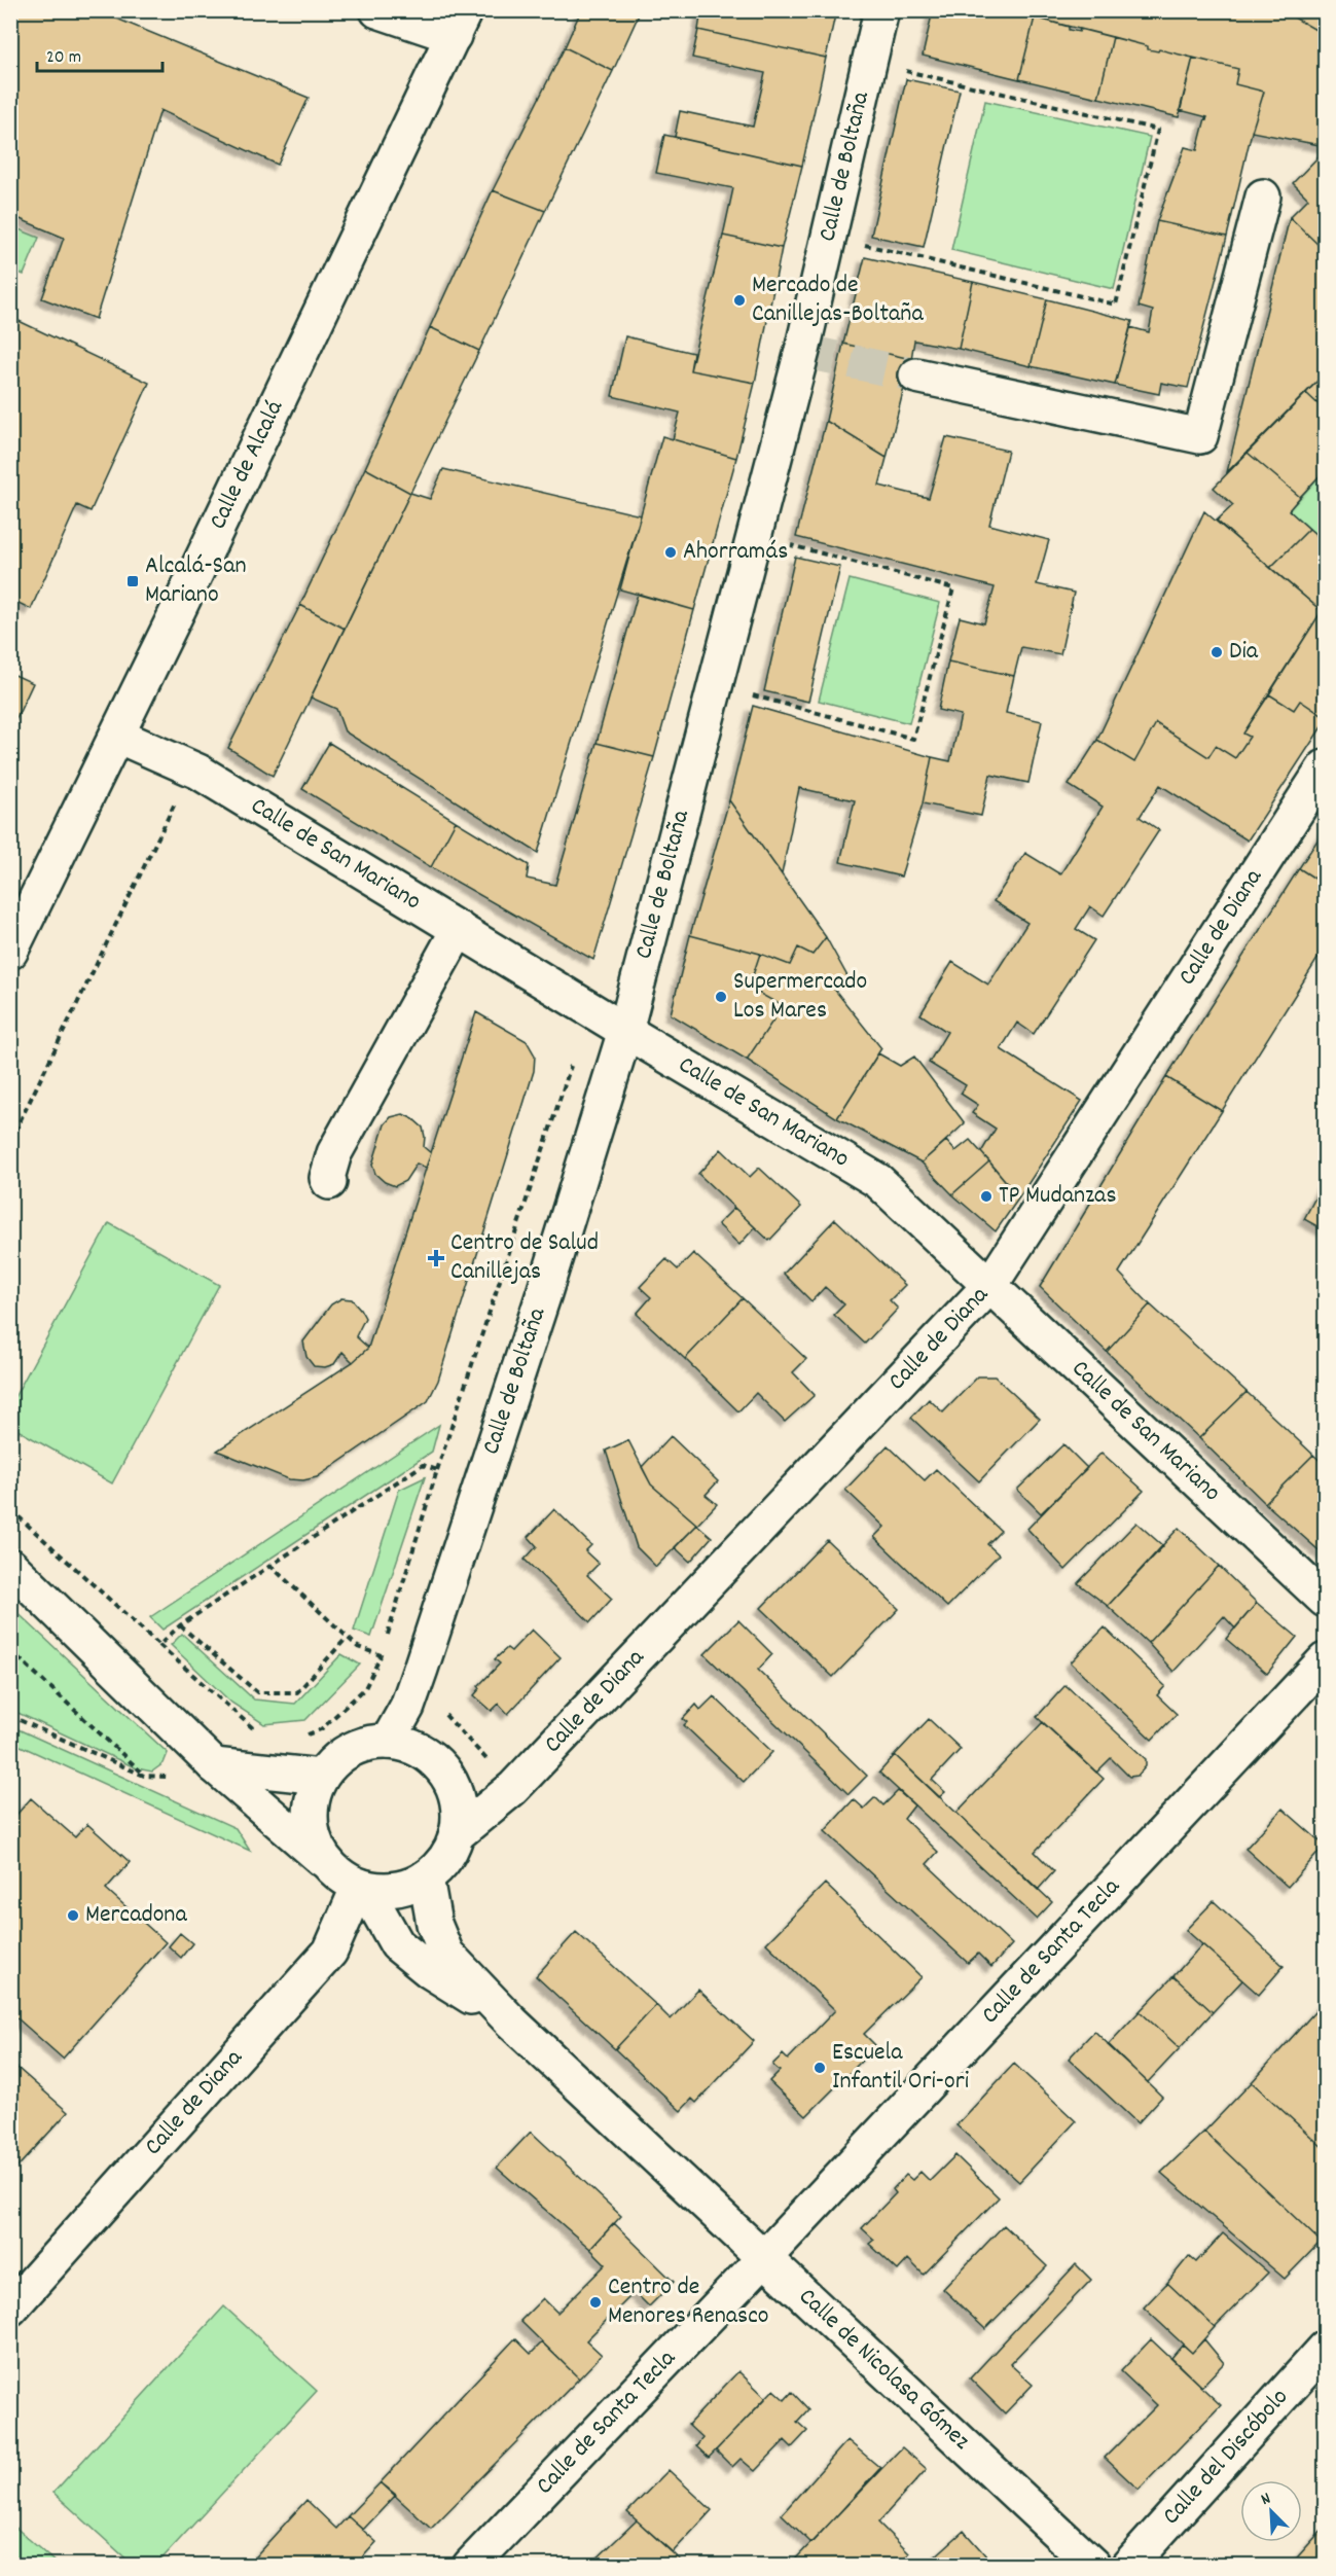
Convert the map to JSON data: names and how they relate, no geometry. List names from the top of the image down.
{
  "streets": {
    "street": [
      "Calle de Boltaña",
      "Calle de Alcalá",
      "Calle de San Mariano",
      "Calle de Diana",
      "Calle de Santa Tecla",
      "Calle de Nicolasa Gómez",
      "Calle del Discóbolo"
    ]
  },
  "crossings": [
    ["Calle de Boltaña", "Calle de San Mariano"],
    ["Calle de Boltaña", "Calle de Diana"],
    ["Calle de Boltaña", "Calle de Nicolasa Gómez"],
    ["Calle de Alcalá", "Calle de San Mariano"],
    ["Calle de San Mariano", "Calle de Diana"],
    ["Calle de Diana", "Calle de Nicolasa Gómez"],
    ["Calle de Santa Tecla", "Calle de Nicolasa Gómez"]
  ],
  "places": {
    "other": [
      "Mercado de Canillejas-Boltaña",
      "Ahorramás",
      "Dia",
      "Supermercado Los Mares",
      "TP Mudanzas",
      "Mercadona",
      "Escuela Infantil Ori-ori",
      "Centro de Menores Renasco"
    ],
    "transit": ["Alcalá-San Mariano"],
    "health": ["Centro de Salud Canillejas"]
  },
  "scale_bar": "20 m",
  "north": "top left"
}
